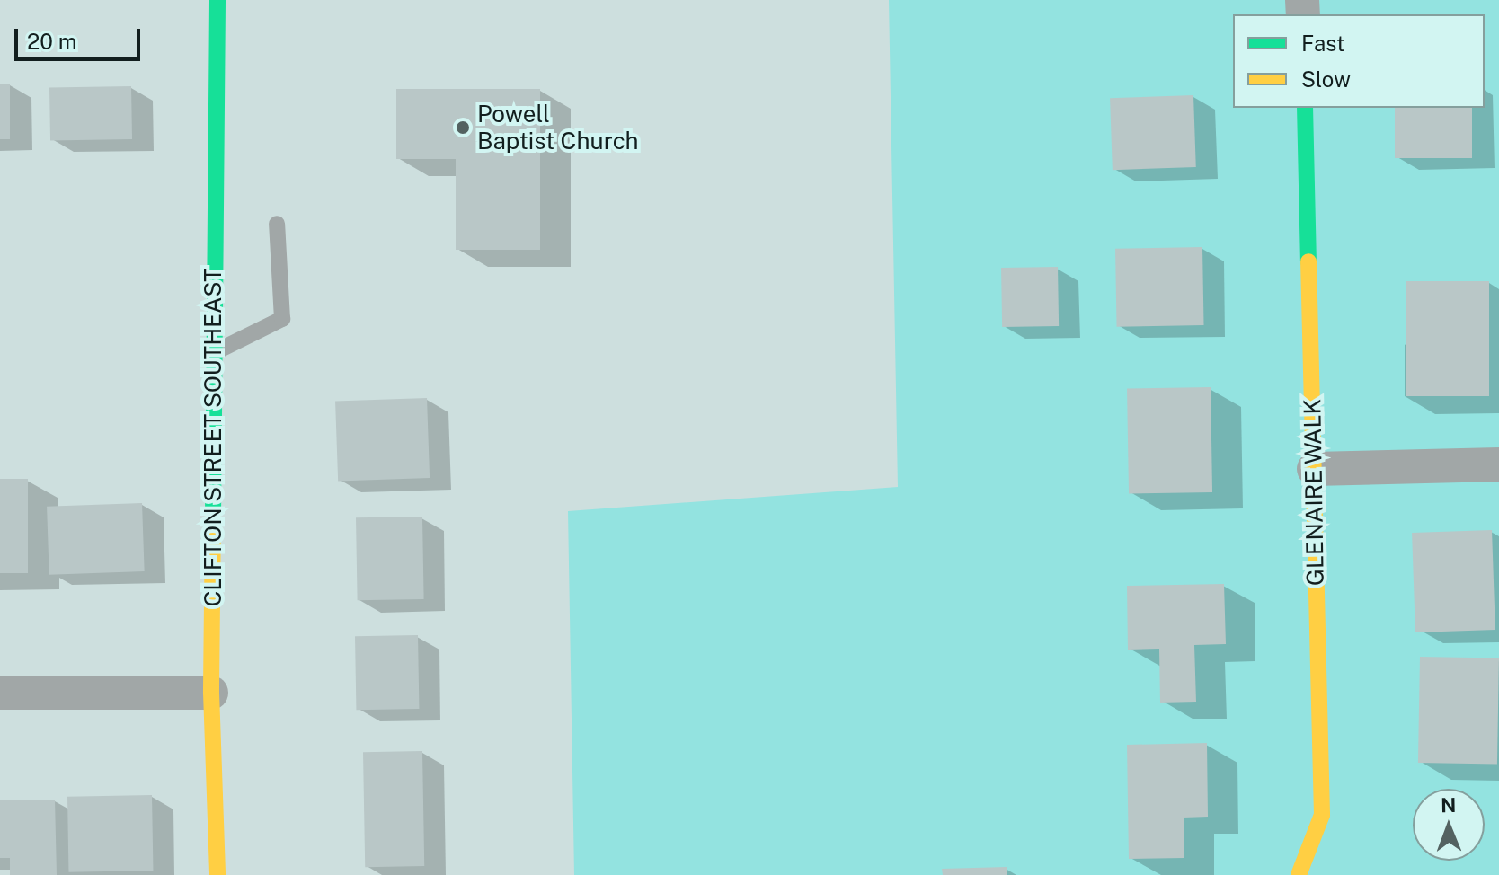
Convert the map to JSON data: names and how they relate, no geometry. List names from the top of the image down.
{
  "streets": {
    "street": ["CLIFTON STREET SOUTHEAST", "GLENAIRE WALK"]
  },
  "places": ["Powell Baptist Church"],
  "legend": ["Fast", "Slow"],
  "scale_bar": "20 m",
  "north": "top"
}
